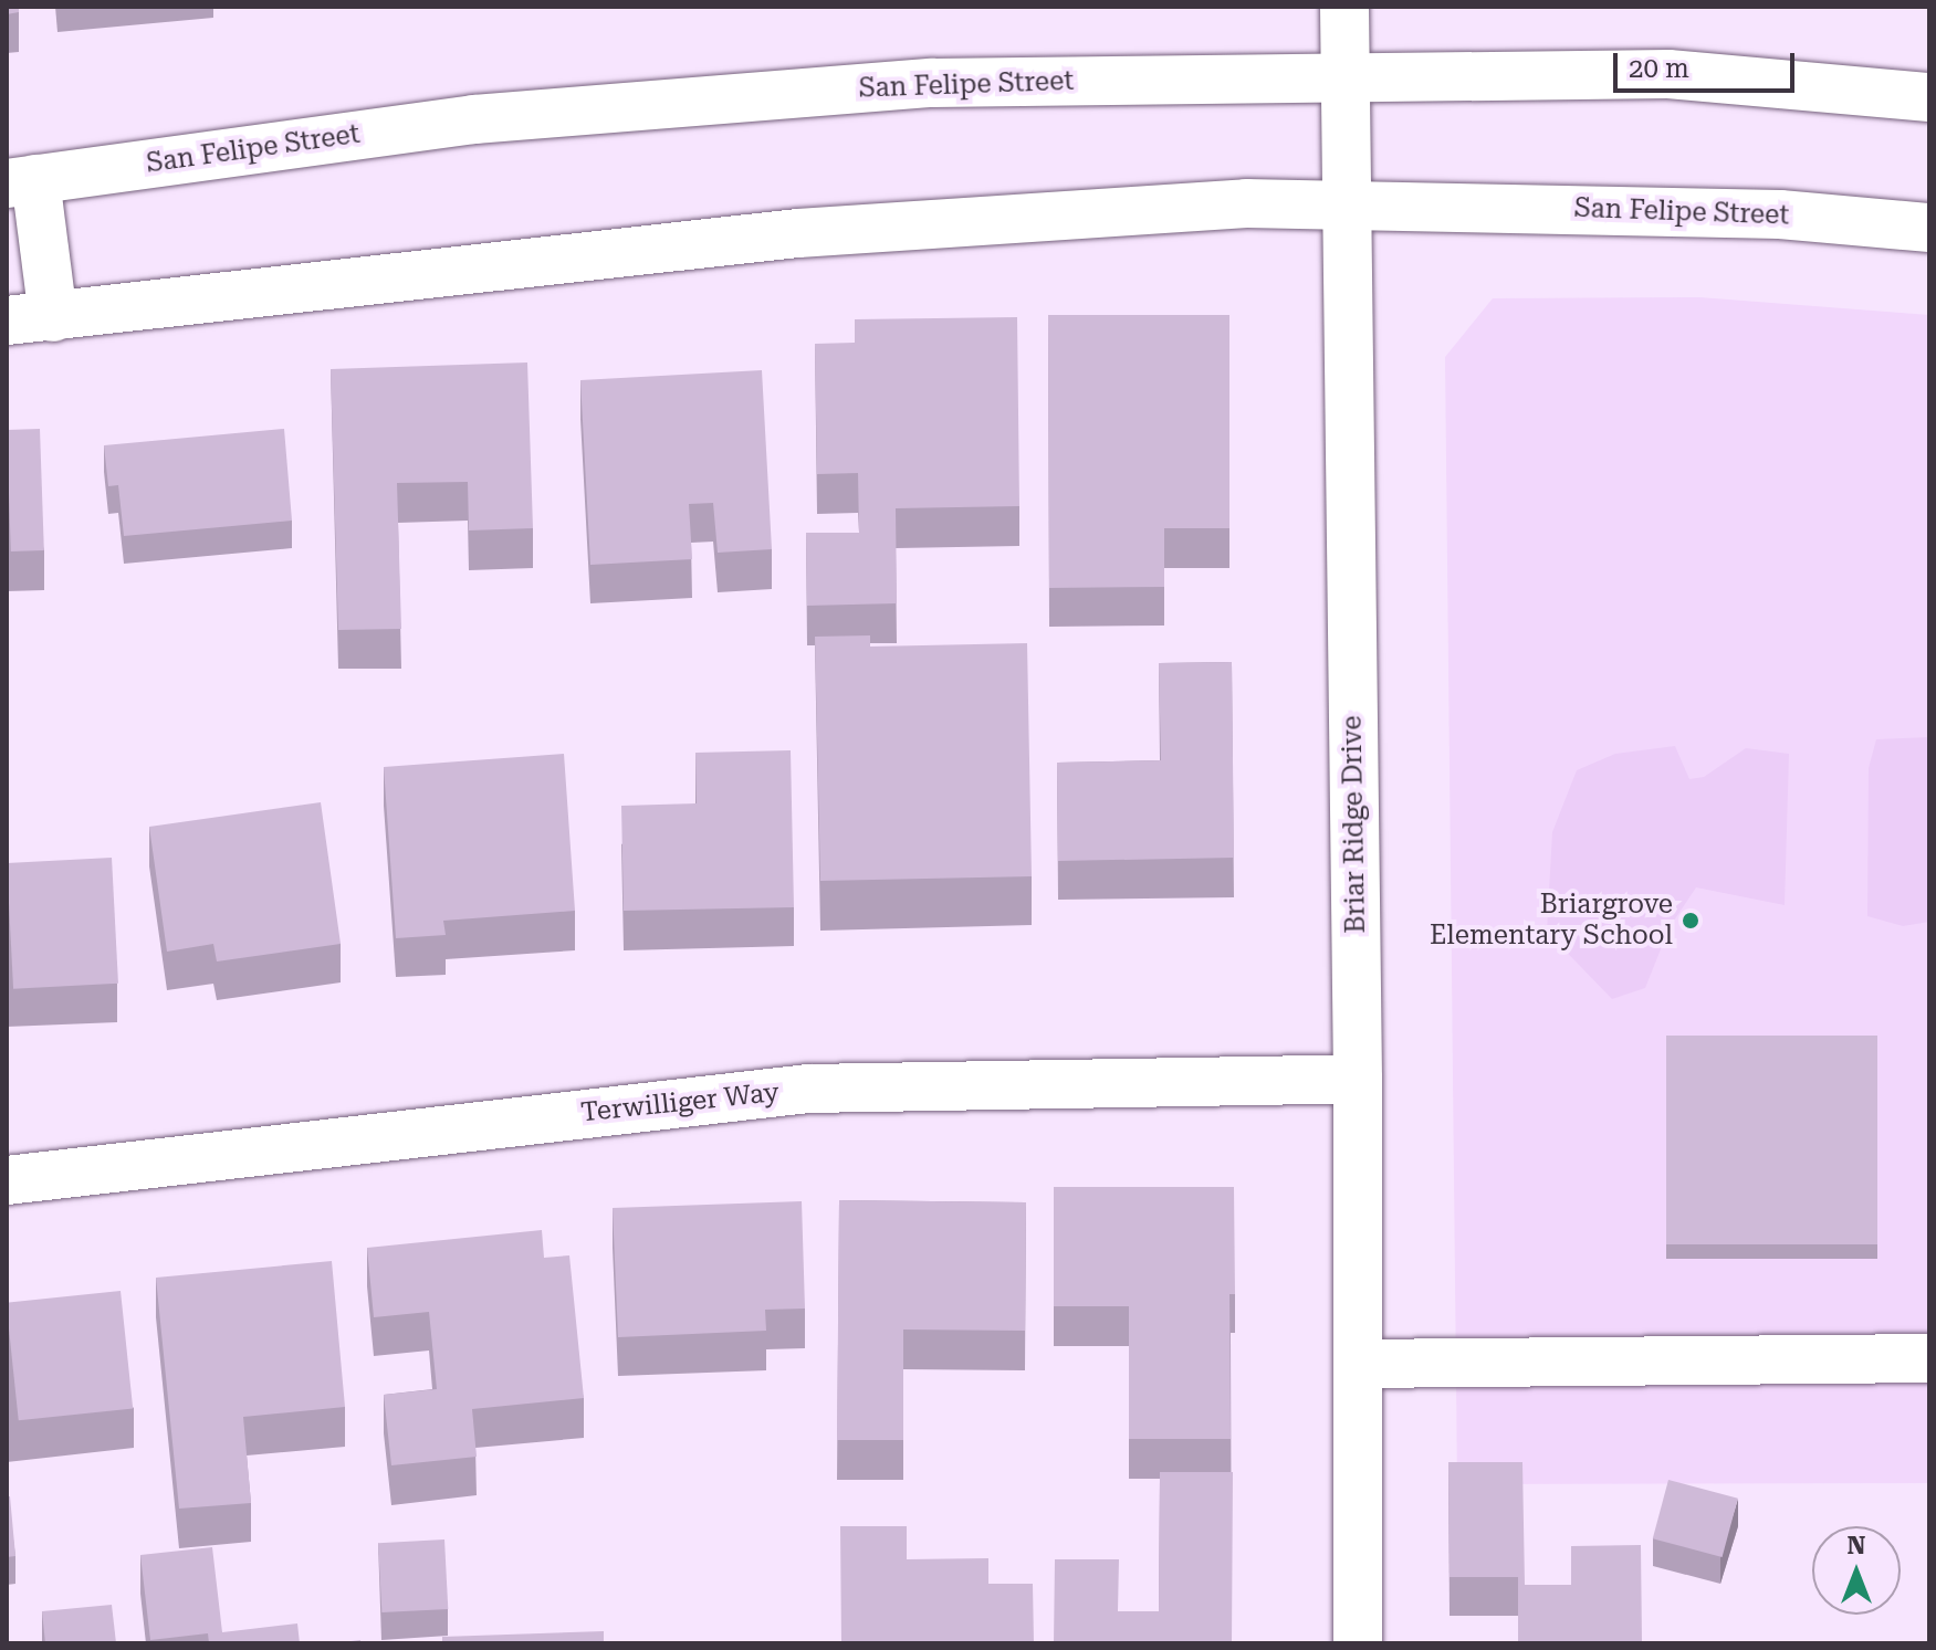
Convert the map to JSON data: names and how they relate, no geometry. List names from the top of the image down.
{
  "streets": {
    "main road": ["San Felipe Street", "Briar Ridge Drive", "Terwilliger Way"]
  },
  "crossings": [
    ["San Felipe Street", "Briar Ridge Drive"],
    ["Briar Ridge Drive", "Terwilliger Way"]
  ],
  "places": ["Briargrove Elementary School"],
  "scale_bar": "20 m",
  "north": "top"
}
